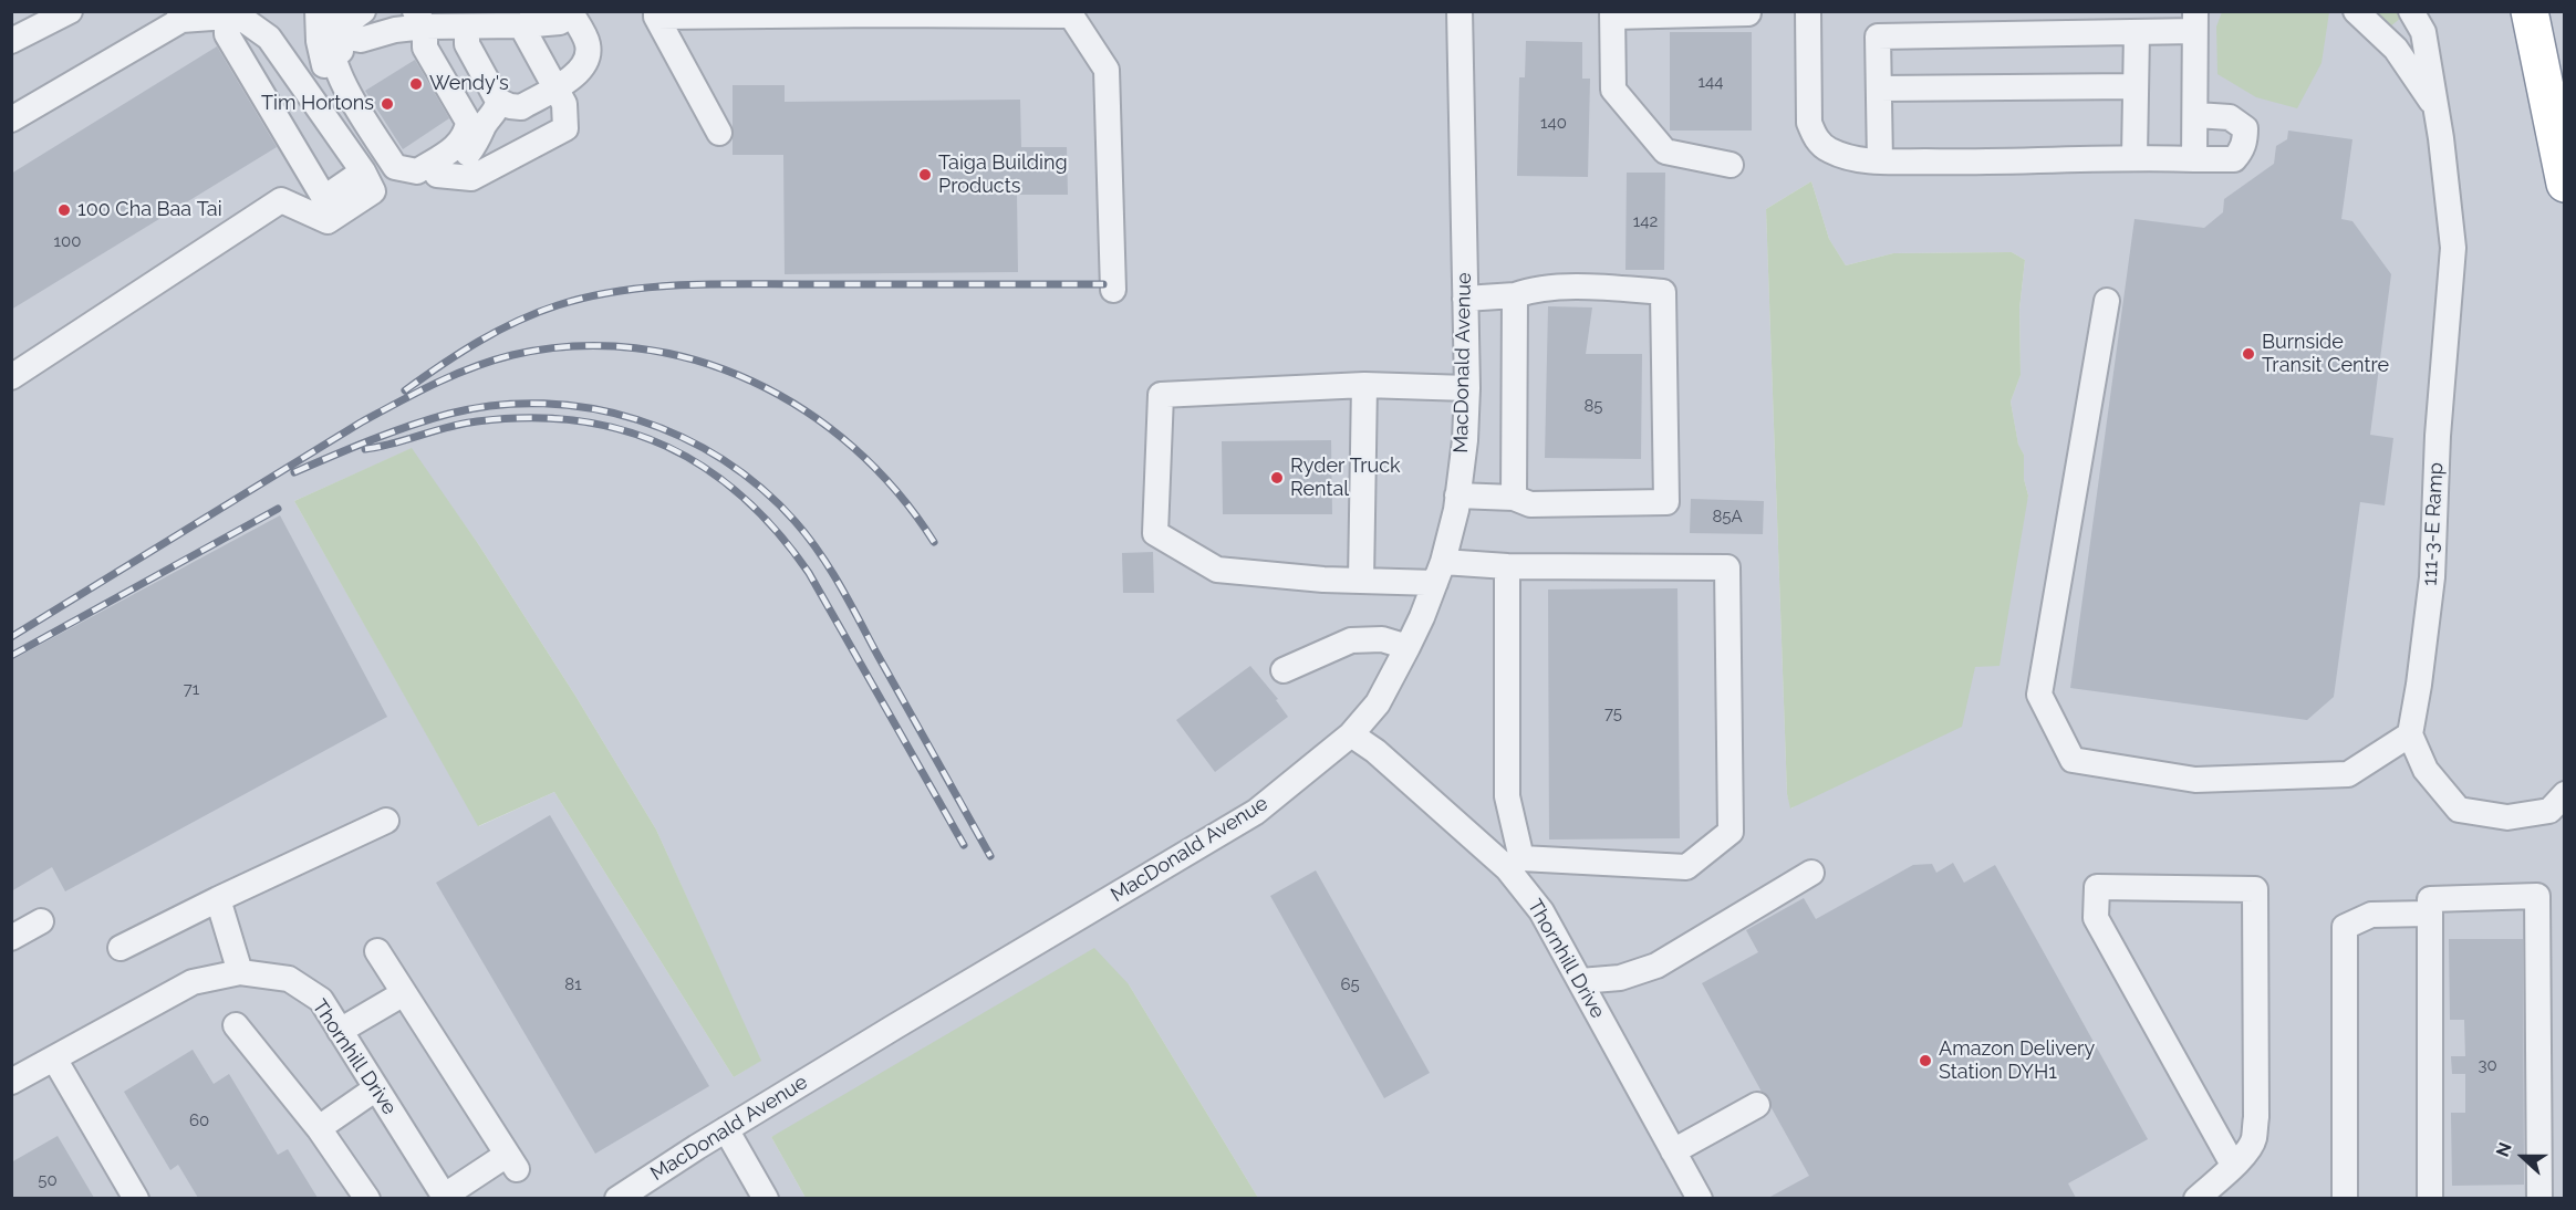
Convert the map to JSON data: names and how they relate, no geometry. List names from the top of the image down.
{
  "streets": {
    "street": ["MacDonald Avenue", "111-3-E Ramp", "Thornhill Drive"]
  },
  "crossings": [
    ["MacDonald Avenue", "Thornhill Drive"]
  ],
  "places": [
    "Wendy's",
    "Tim Hortons",
    "Taiga Building Products",
    "100 Cha Baa Tai",
    "Burnside Transit Centre",
    "Ryder Truck Rental",
    "Amazon Delivery Station DYH1"
  ],
  "house_numbers": [
    "144",
    "140",
    "142",
    "100",
    "85",
    "85A",
    "71",
    "75",
    "81",
    "65",
    "30",
    "60",
    "50"
  ],
  "north": "left"
}
